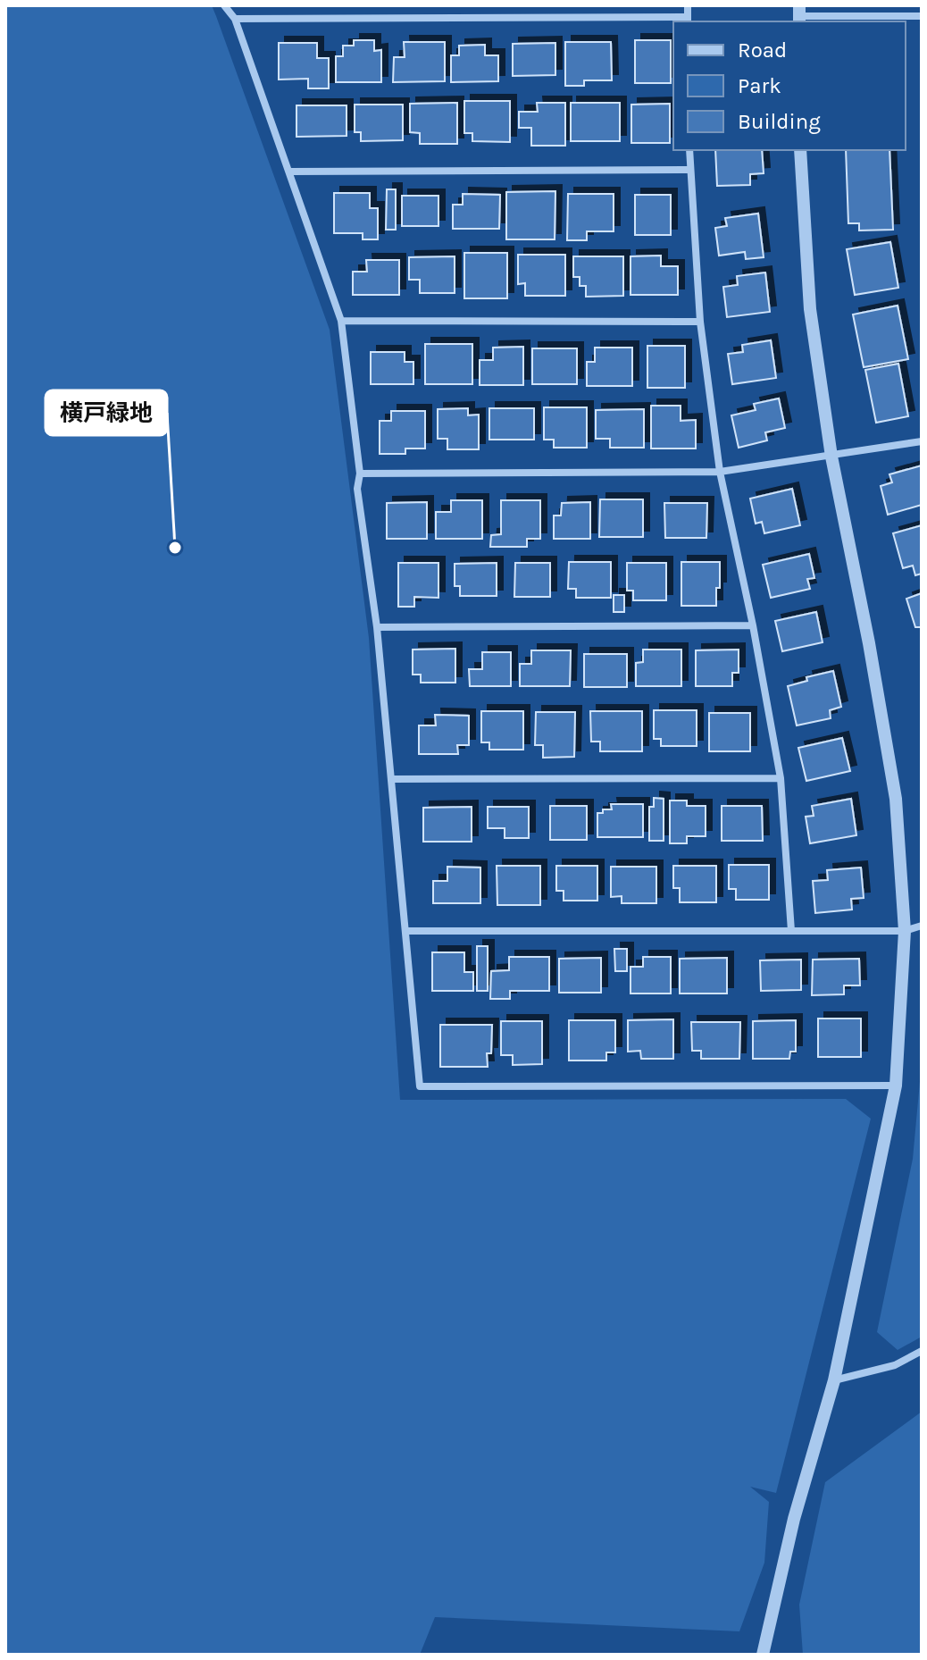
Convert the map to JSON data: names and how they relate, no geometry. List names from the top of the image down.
{
  "places": ["横戸緑地"],
  "legend": ["Road", "Park", "Building"]
}
